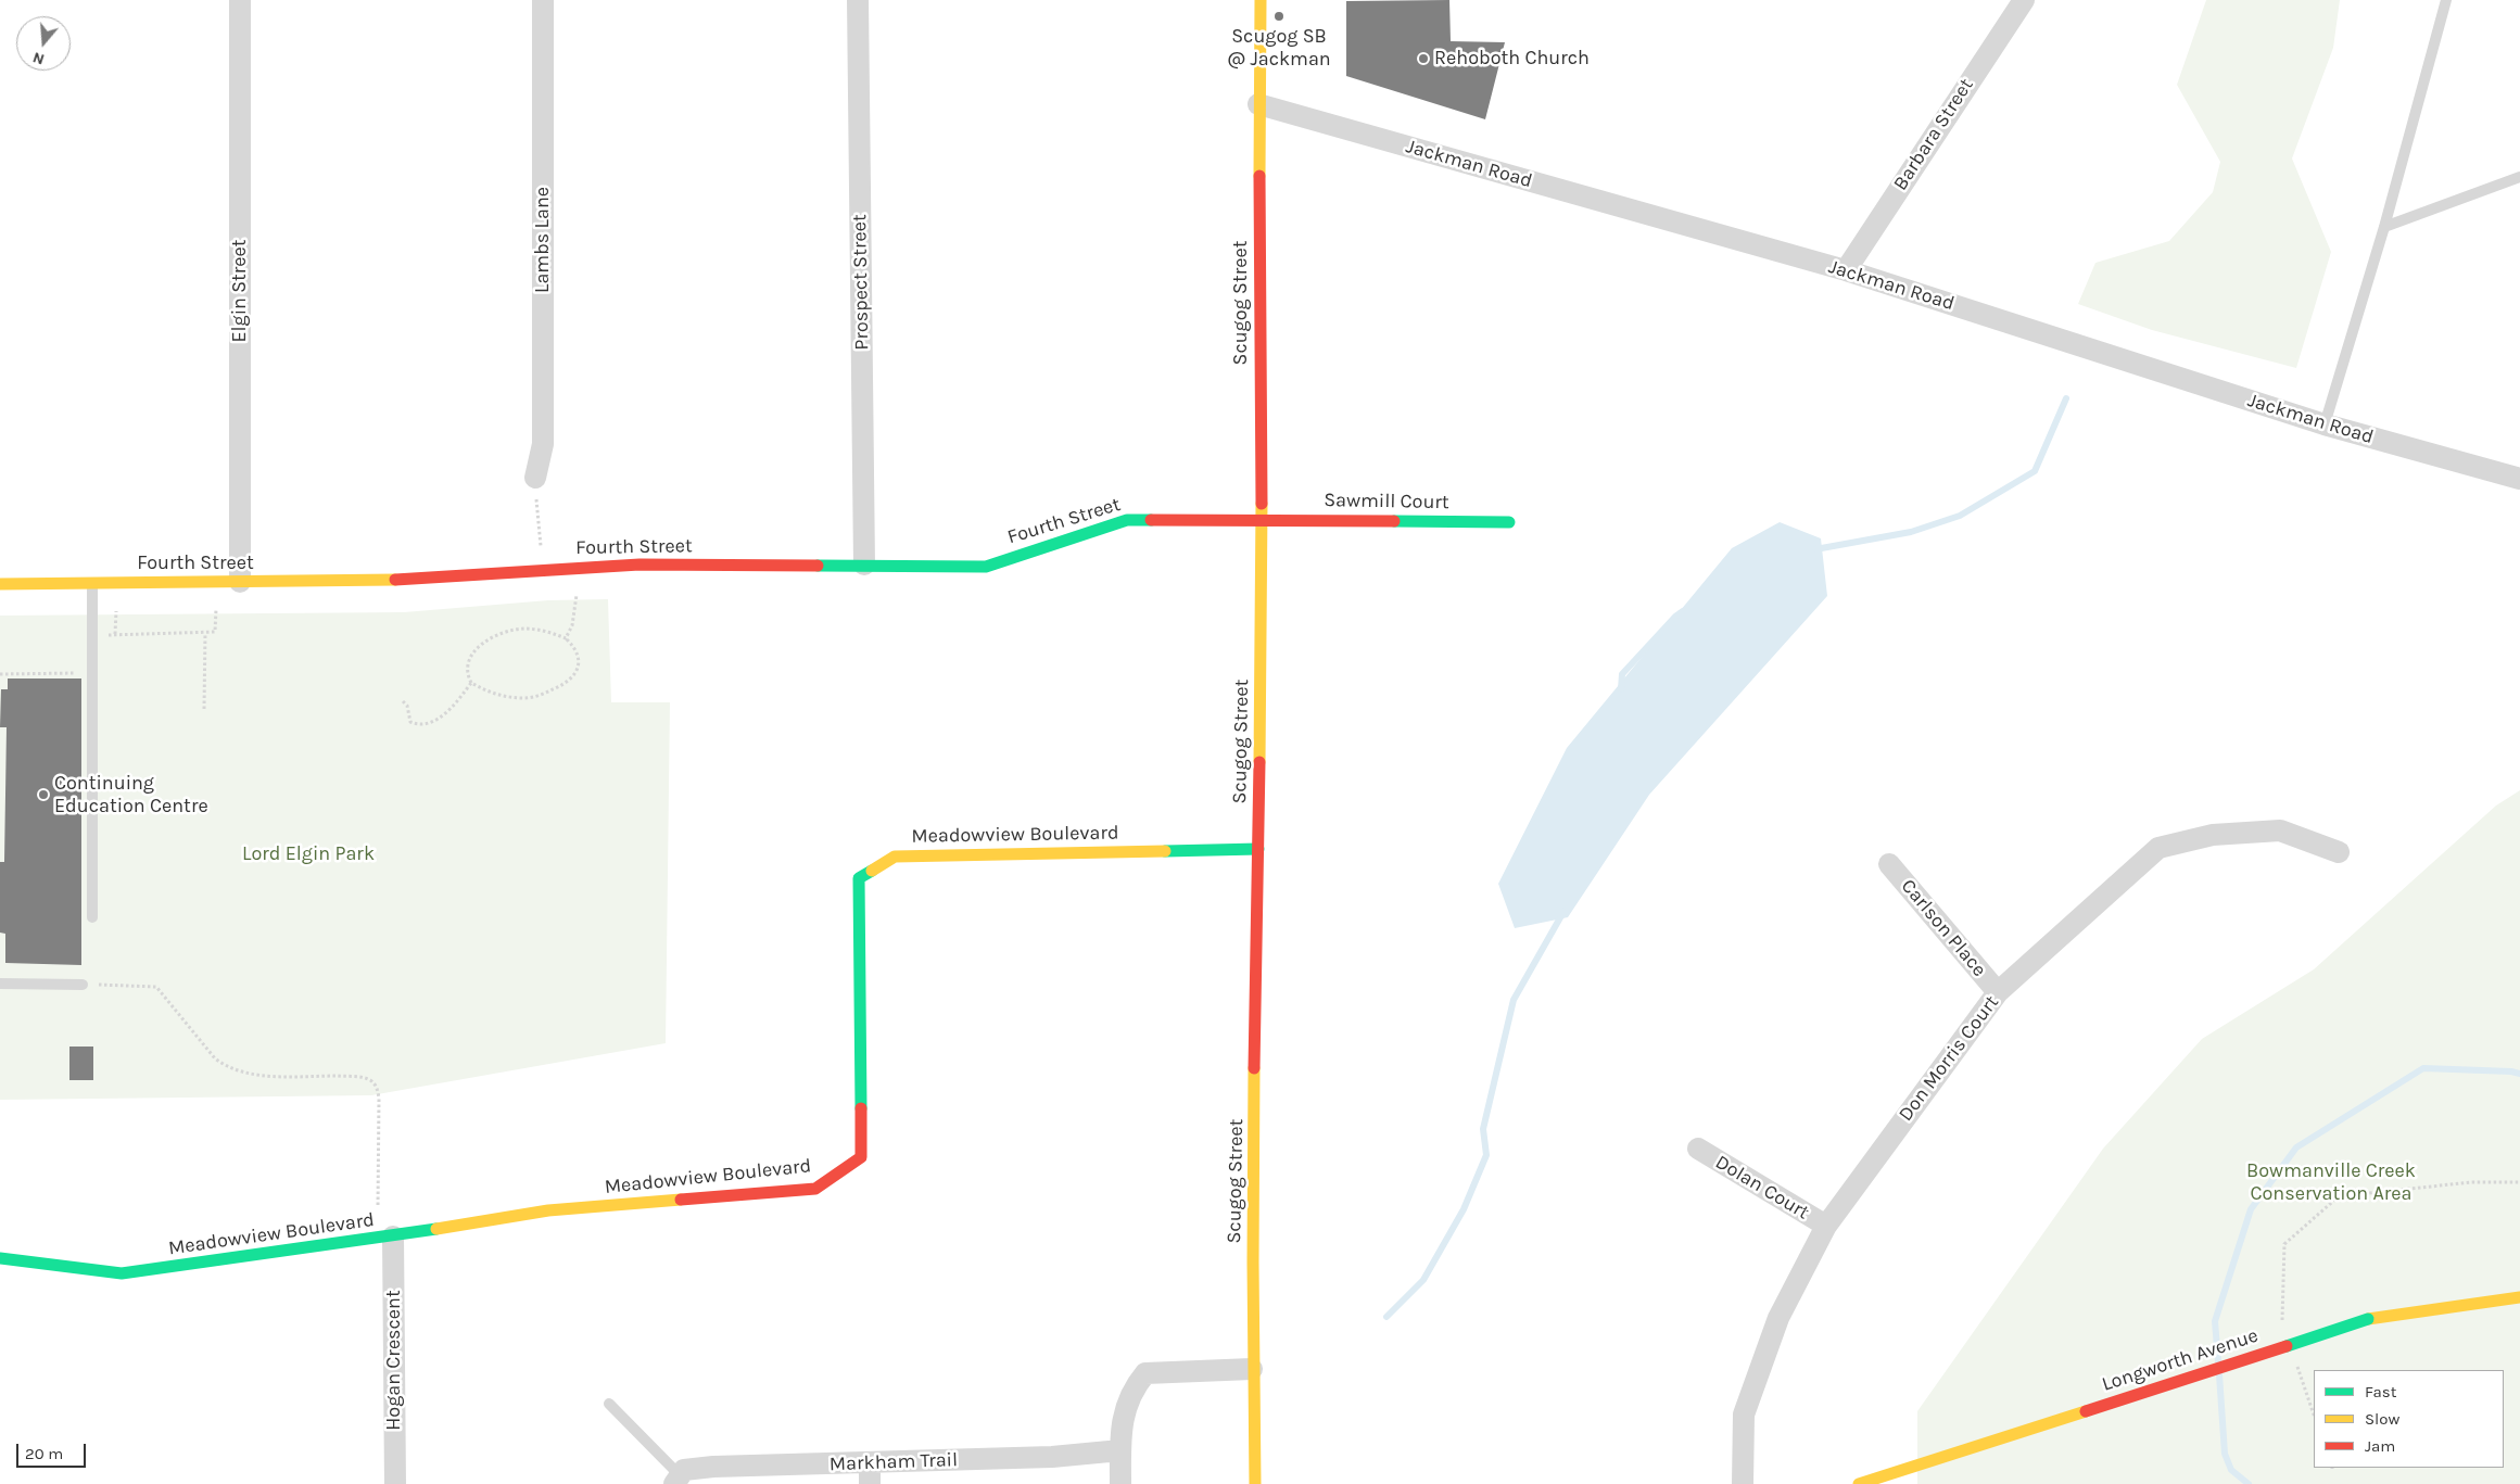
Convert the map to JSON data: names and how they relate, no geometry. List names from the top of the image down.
{
  "streets": {
    "street": [
      "Barbara Street",
      "Jackman Road",
      "Lambs Lane",
      "Prospect Street",
      "Elgin Street",
      "Scugog Street",
      "Sawmill Court",
      "Fourth Street",
      "Meadowview Boulevard",
      "Carlson Place",
      "Don Morris Court",
      "Dolan Court",
      "Hogan Crescent",
      "Longworth Avenue",
      "Markham Trail"
    ]
  },
  "crossings": [
    ["Barbara Street", "Jackman Road"],
    ["Jackman Road", "Scugog Street"],
    ["Prospect Street", "Fourth Street"],
    ["Elgin Street", "Fourth Street"],
    ["Scugog Street", "Sawmill Court"],
    ["Scugog Street", "Fourth Street"],
    ["Scugog Street", "Meadowview Boulevard"],
    ["Sawmill Court", "Fourth Street"],
    ["Meadowview Boulevard", "Hogan Crescent"],
    ["Carlson Place", "Don Morris Court"],
    ["Don Morris Court", "Dolan Court"]
  ],
  "parks": ["Lord Elgin Park", "Bowmanville Creek Conservation Area"],
  "places": ["Scugog SB @ Jackman", "Rehoboth Church", "Continuing Education Centre"],
  "legend": ["Fast", "Slow", "Jam"],
  "scale_bar": "20 m",
  "north": "bottom"
}
